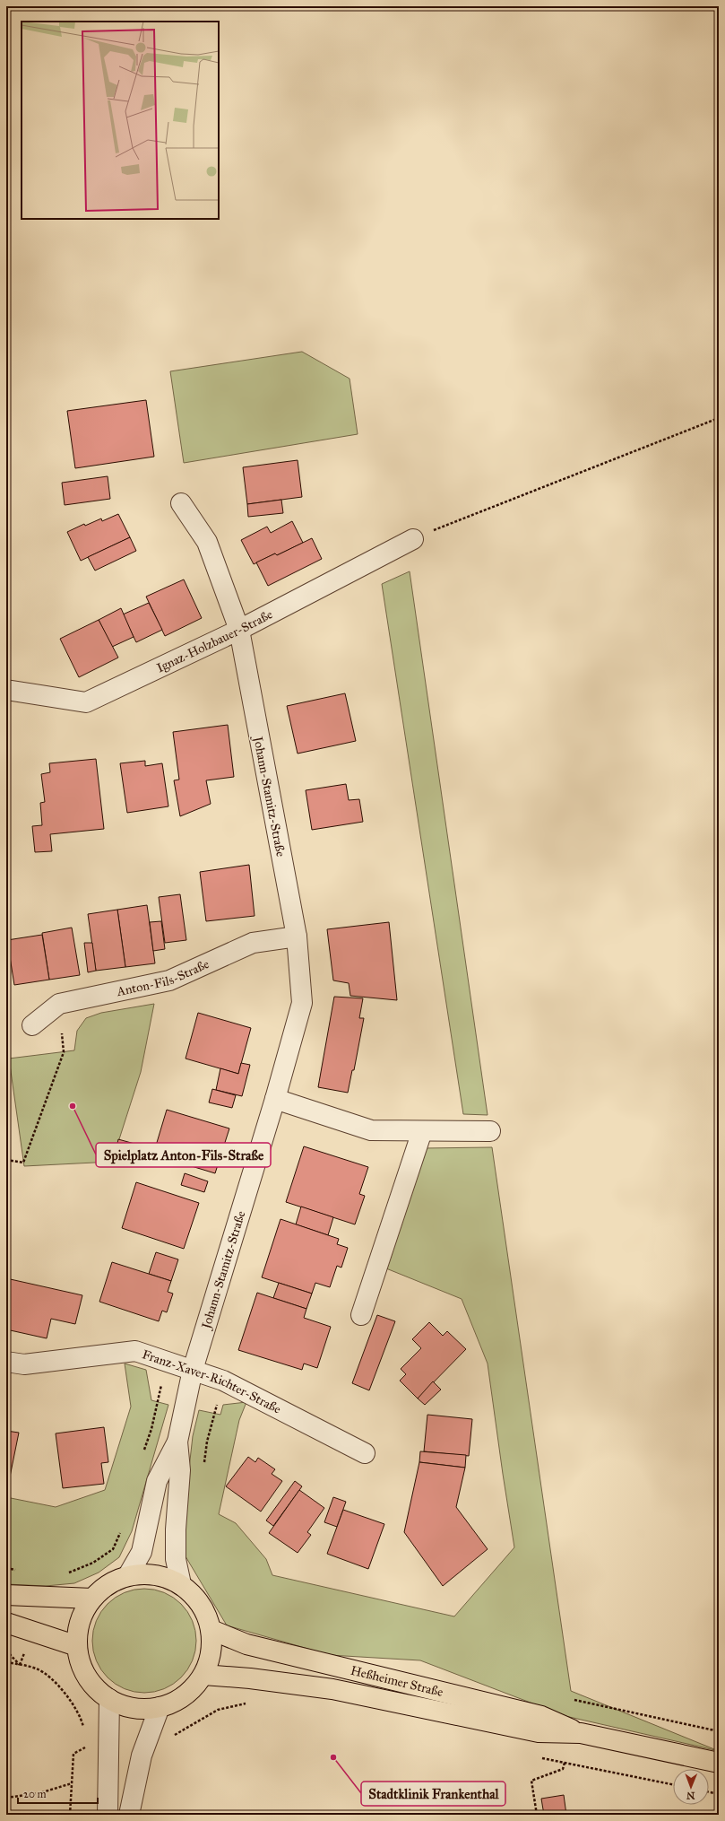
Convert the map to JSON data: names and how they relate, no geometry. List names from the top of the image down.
{
  "streets": {
    "main road": ["Heßheimer Straße"],
    "street": [
      "Ignaz-Holzbauer-Straße",
      "Johann-Stamitz-Straße",
      "Anton-Fils-Straße",
      "Franz-Xaver-Richter-Straße"
    ]
  },
  "crossings": [
    ["Ignaz-Holzbauer-Straße", "Johann-Stamitz-Straße"],
    ["Johann-Stamitz-Straße", "Anton-Fils-Straße"],
    ["Johann-Stamitz-Straße", "Franz-Xaver-Richter-Straße"]
  ],
  "places": ["Spielplatz Anton-Fils-Straße", "Stadtklinik Frankenthal"],
  "scale_bar": "20 m",
  "north": "bottom"
}
